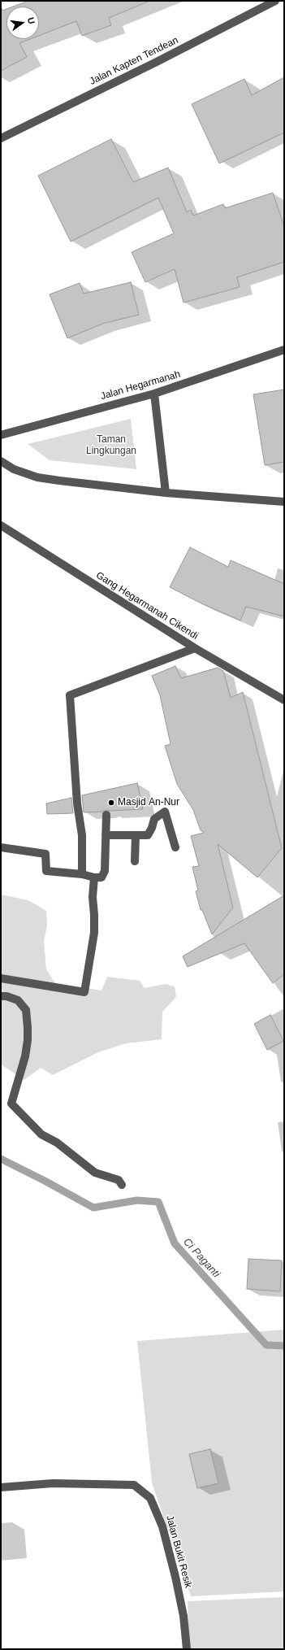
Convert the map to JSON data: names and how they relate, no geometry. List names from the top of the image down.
{
  "streets": {
    "street": [
      "Jalan Kapten Tendean",
      "Jalan Hegarmanah",
      "Gang Hegarmanah Cikendi",
      "Jalan Bukit Resik"
    ]
  },
  "water": ["Ci Paganti"],
  "parks": ["Taman Lingkungan"],
  "places": ["Masjid An-Nur"],
  "north": "right"
}
